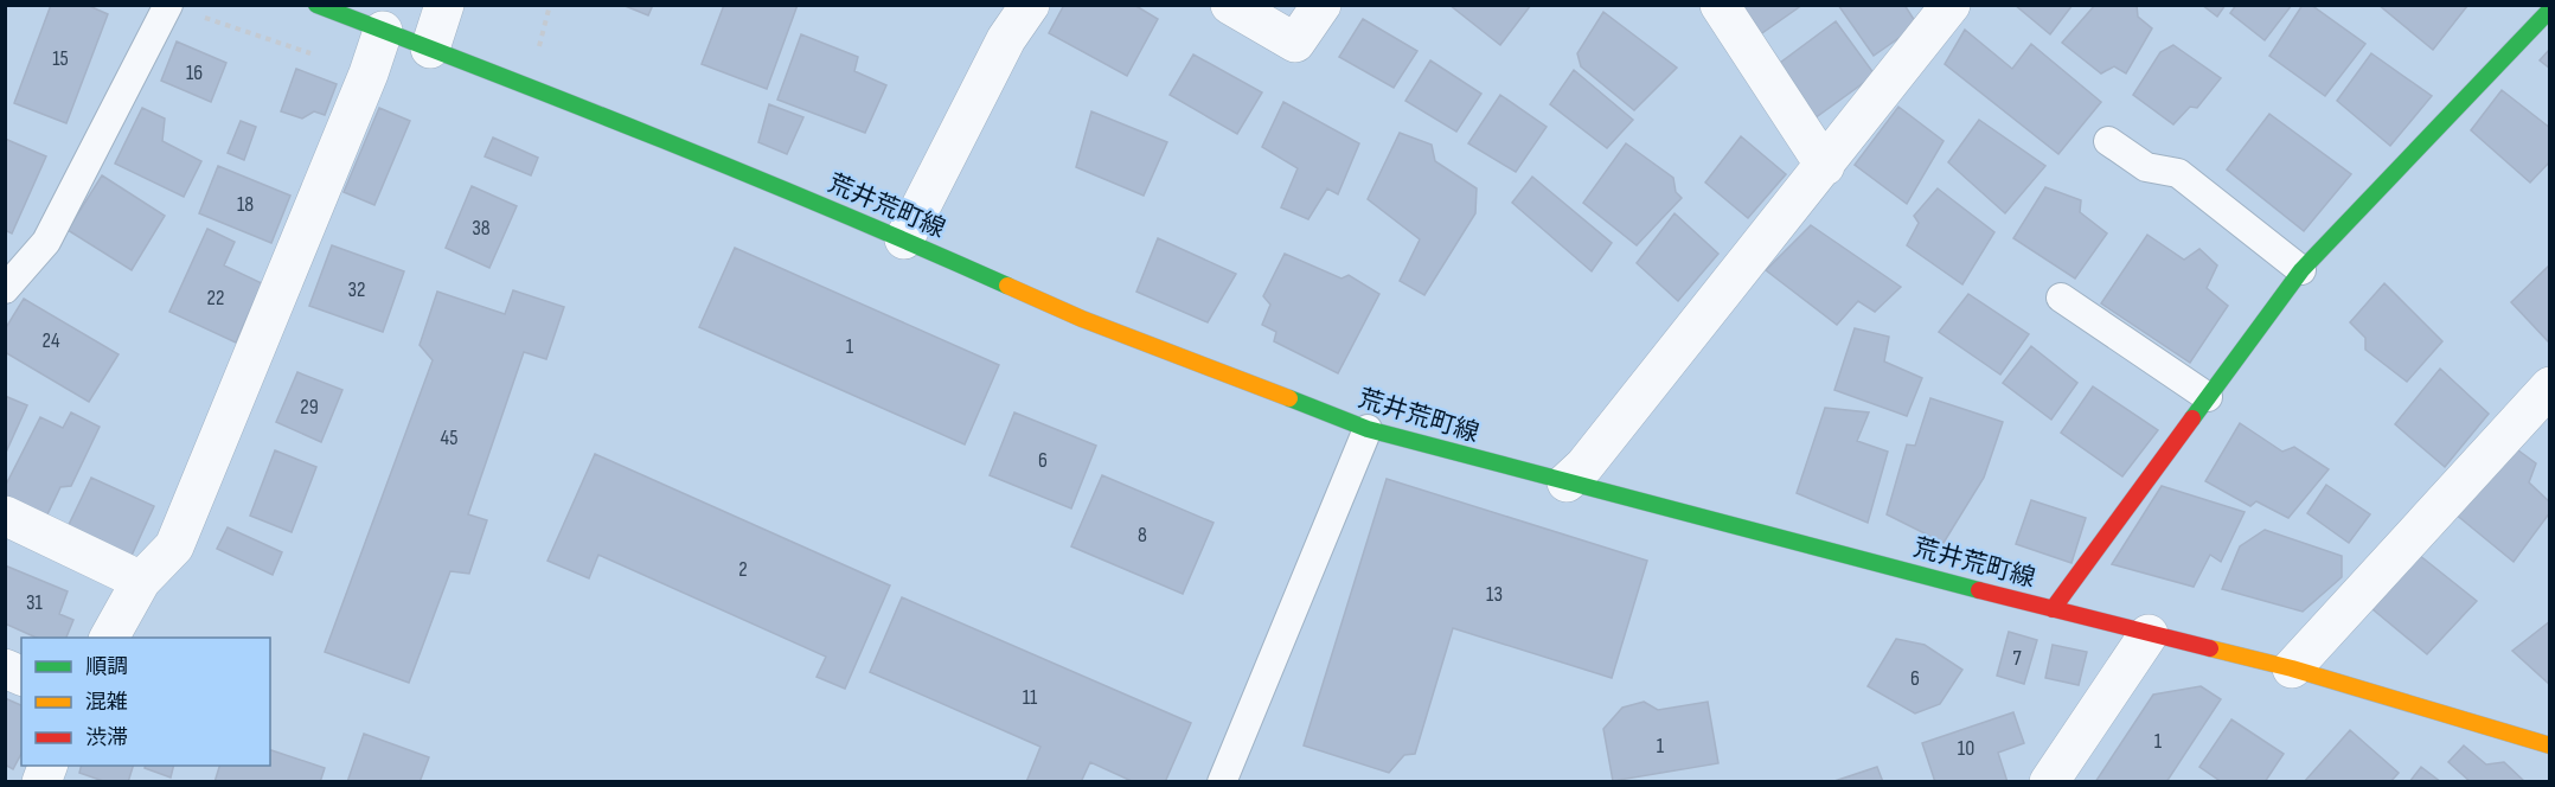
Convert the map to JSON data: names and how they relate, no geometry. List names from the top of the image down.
{
  "streets": {
    "main road": ["荒井荒町線"]
  },
  "house_numbers": [
    "15",
    "16",
    "18",
    "38",
    "32",
    "22",
    "24",
    "1",
    "29",
    "45",
    "6",
    "8",
    "2",
    "13",
    "31",
    "7",
    "6",
    "11",
    "1",
    "1",
    "10"
  ],
  "legend": ["順調", "混雑", "渋滞"]
}
